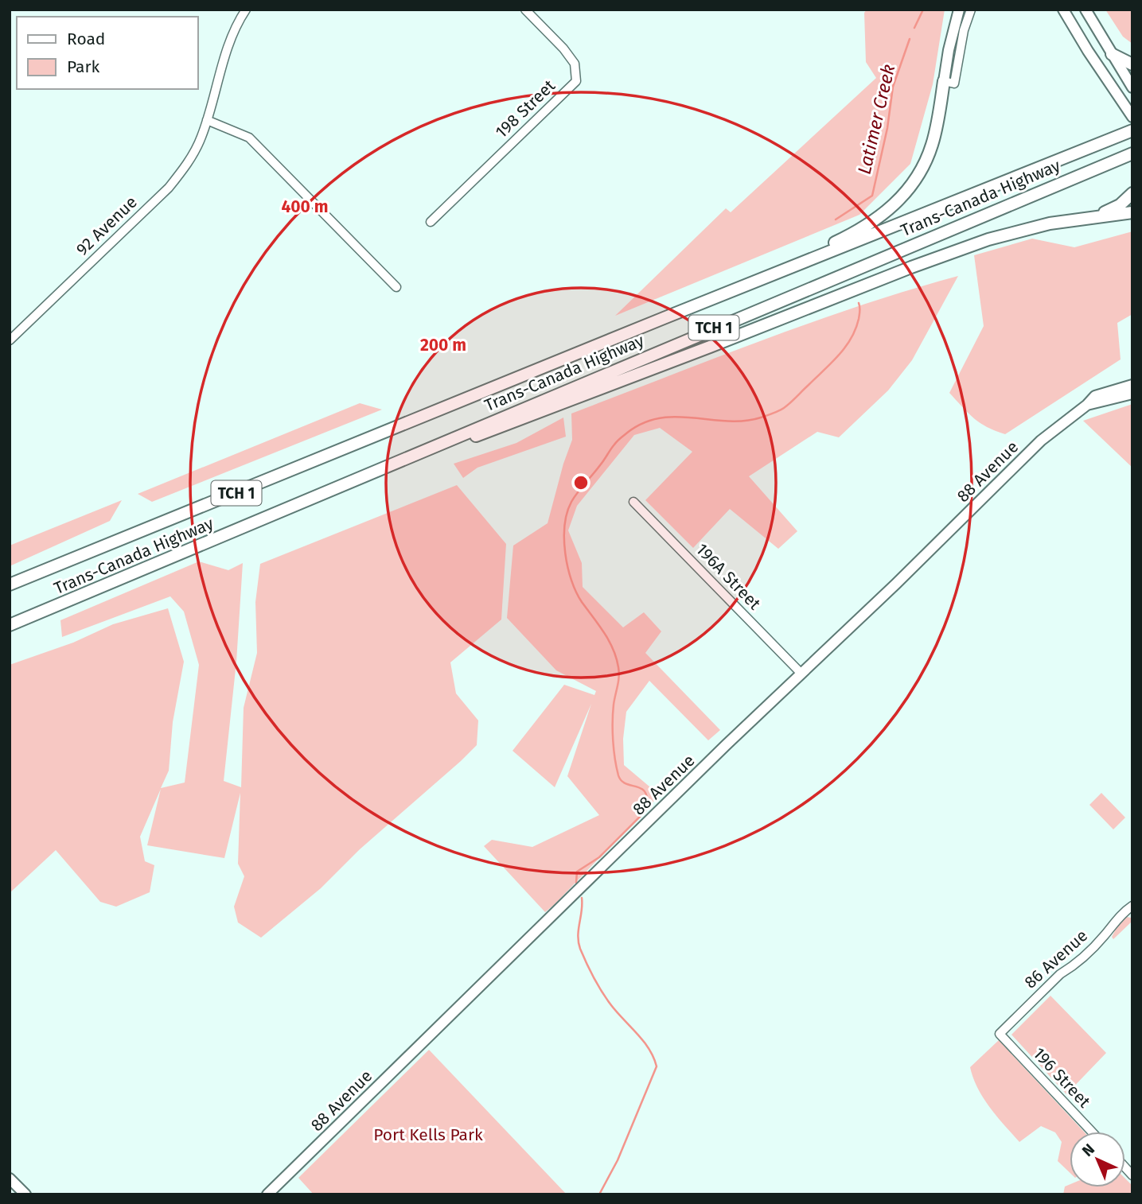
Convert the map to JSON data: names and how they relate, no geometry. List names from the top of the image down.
{
  "streets": {
    "highway": ["Trans-Canada Highway", "TCH 1"],
    "main road": ["88 Avenue"],
    "street": [
      "198 Street",
      "92 Avenue",
      "196A Street",
      "86 Avenue",
      "196 Street"
    ]
  },
  "crossings": [
    ["88 Avenue", "196A Street"],
    ["86 Avenue", "196 Street"]
  ],
  "water": ["Latimer Creek"],
  "parks": ["Port Kells Park"],
  "legend": ["Road", "Park"],
  "north": "top left",
  "rings": ["400 m", "200 m"]
}
